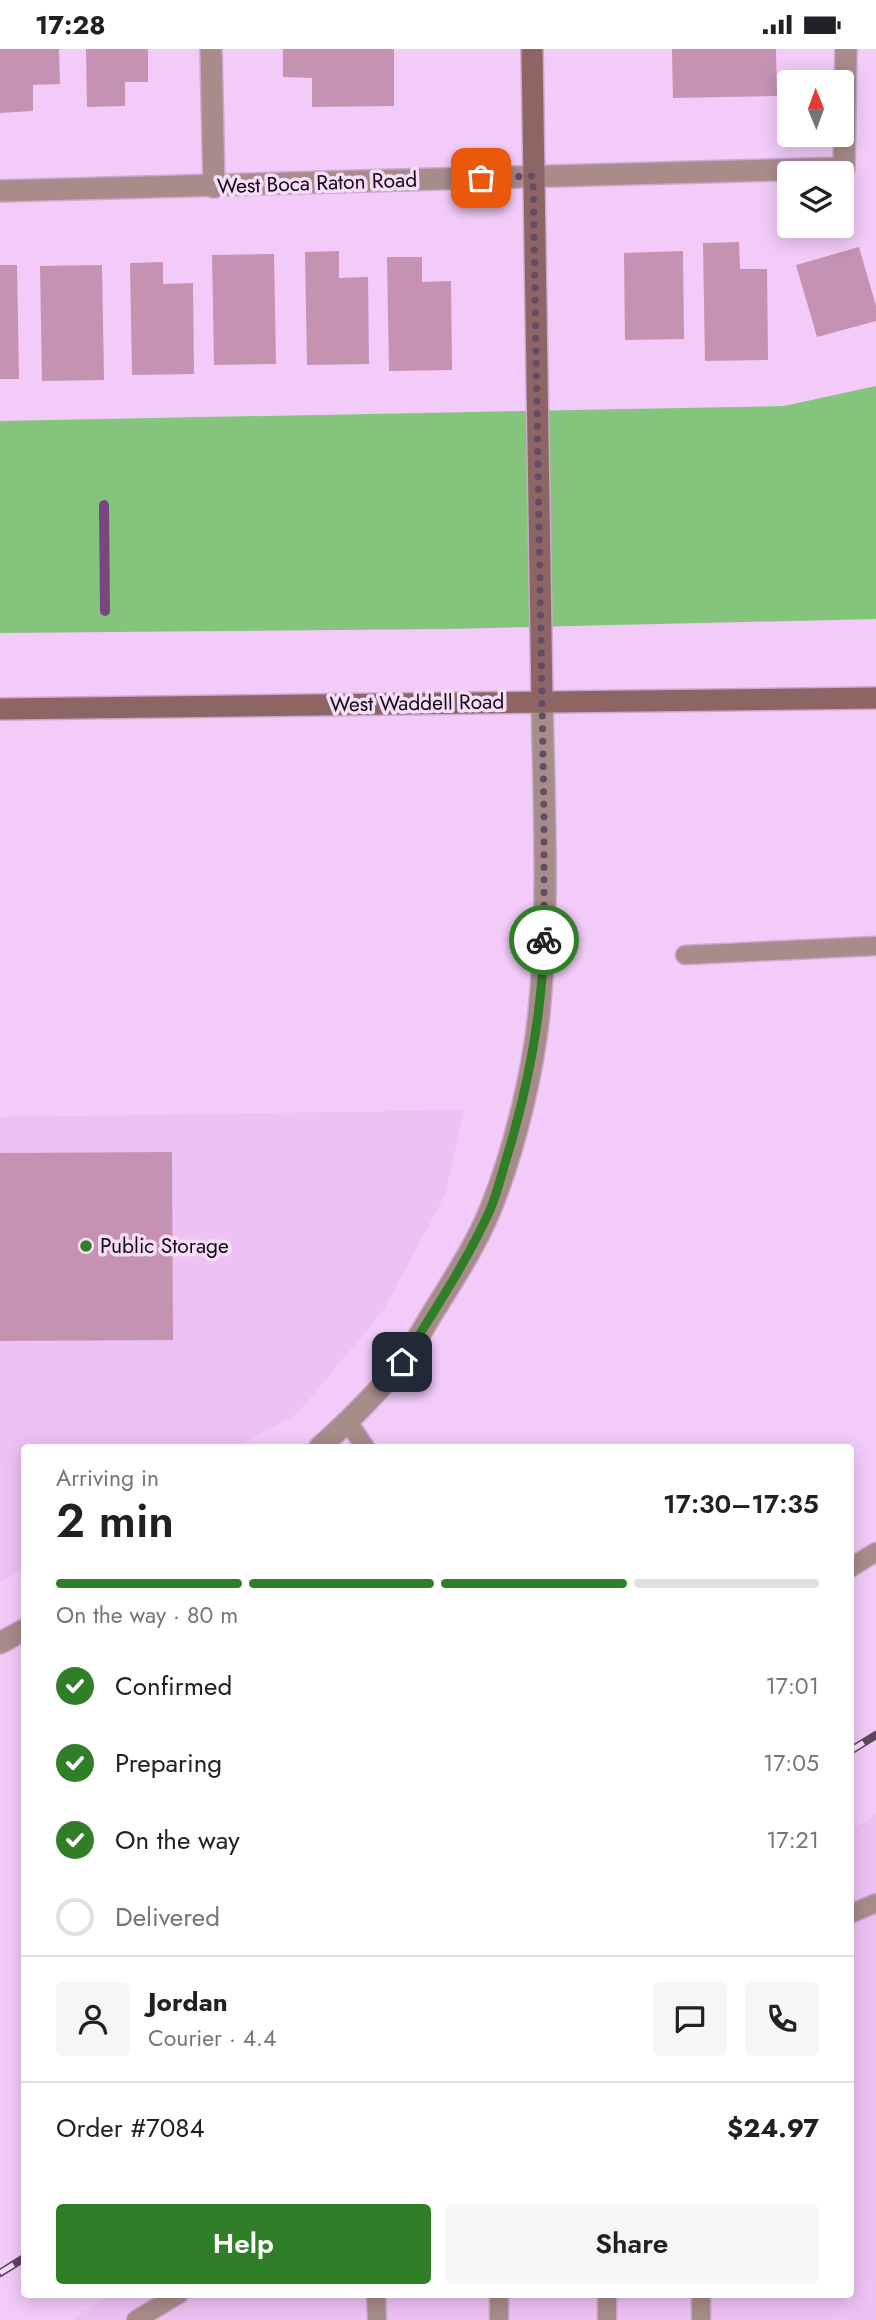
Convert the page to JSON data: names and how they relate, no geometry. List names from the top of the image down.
{
  "streets": {
    "main road": ["West Waddell Road"],
    "street": ["West Boca Raton Road"]
  },
  "places": ["Public Storage"],
  "north": "top",
  "page": {
    "status": "17:28",
    "heading": ["2 min", "Arriving in", "17:30–17:35"],
    "panel": [
      "Jordan",
      "Courier · 4.4",
      "Order #7084",
      "$24.97"
    ],
    "bar": "On the way · 80 m",
    "list": [
      ["Confirmed", "17:01"],
      ["Preparing", "17:05"],
      ["On the way", "17:21"],
      "Delivered"
    ],
    "buttons": ["Help", "Share"]
  }
}
